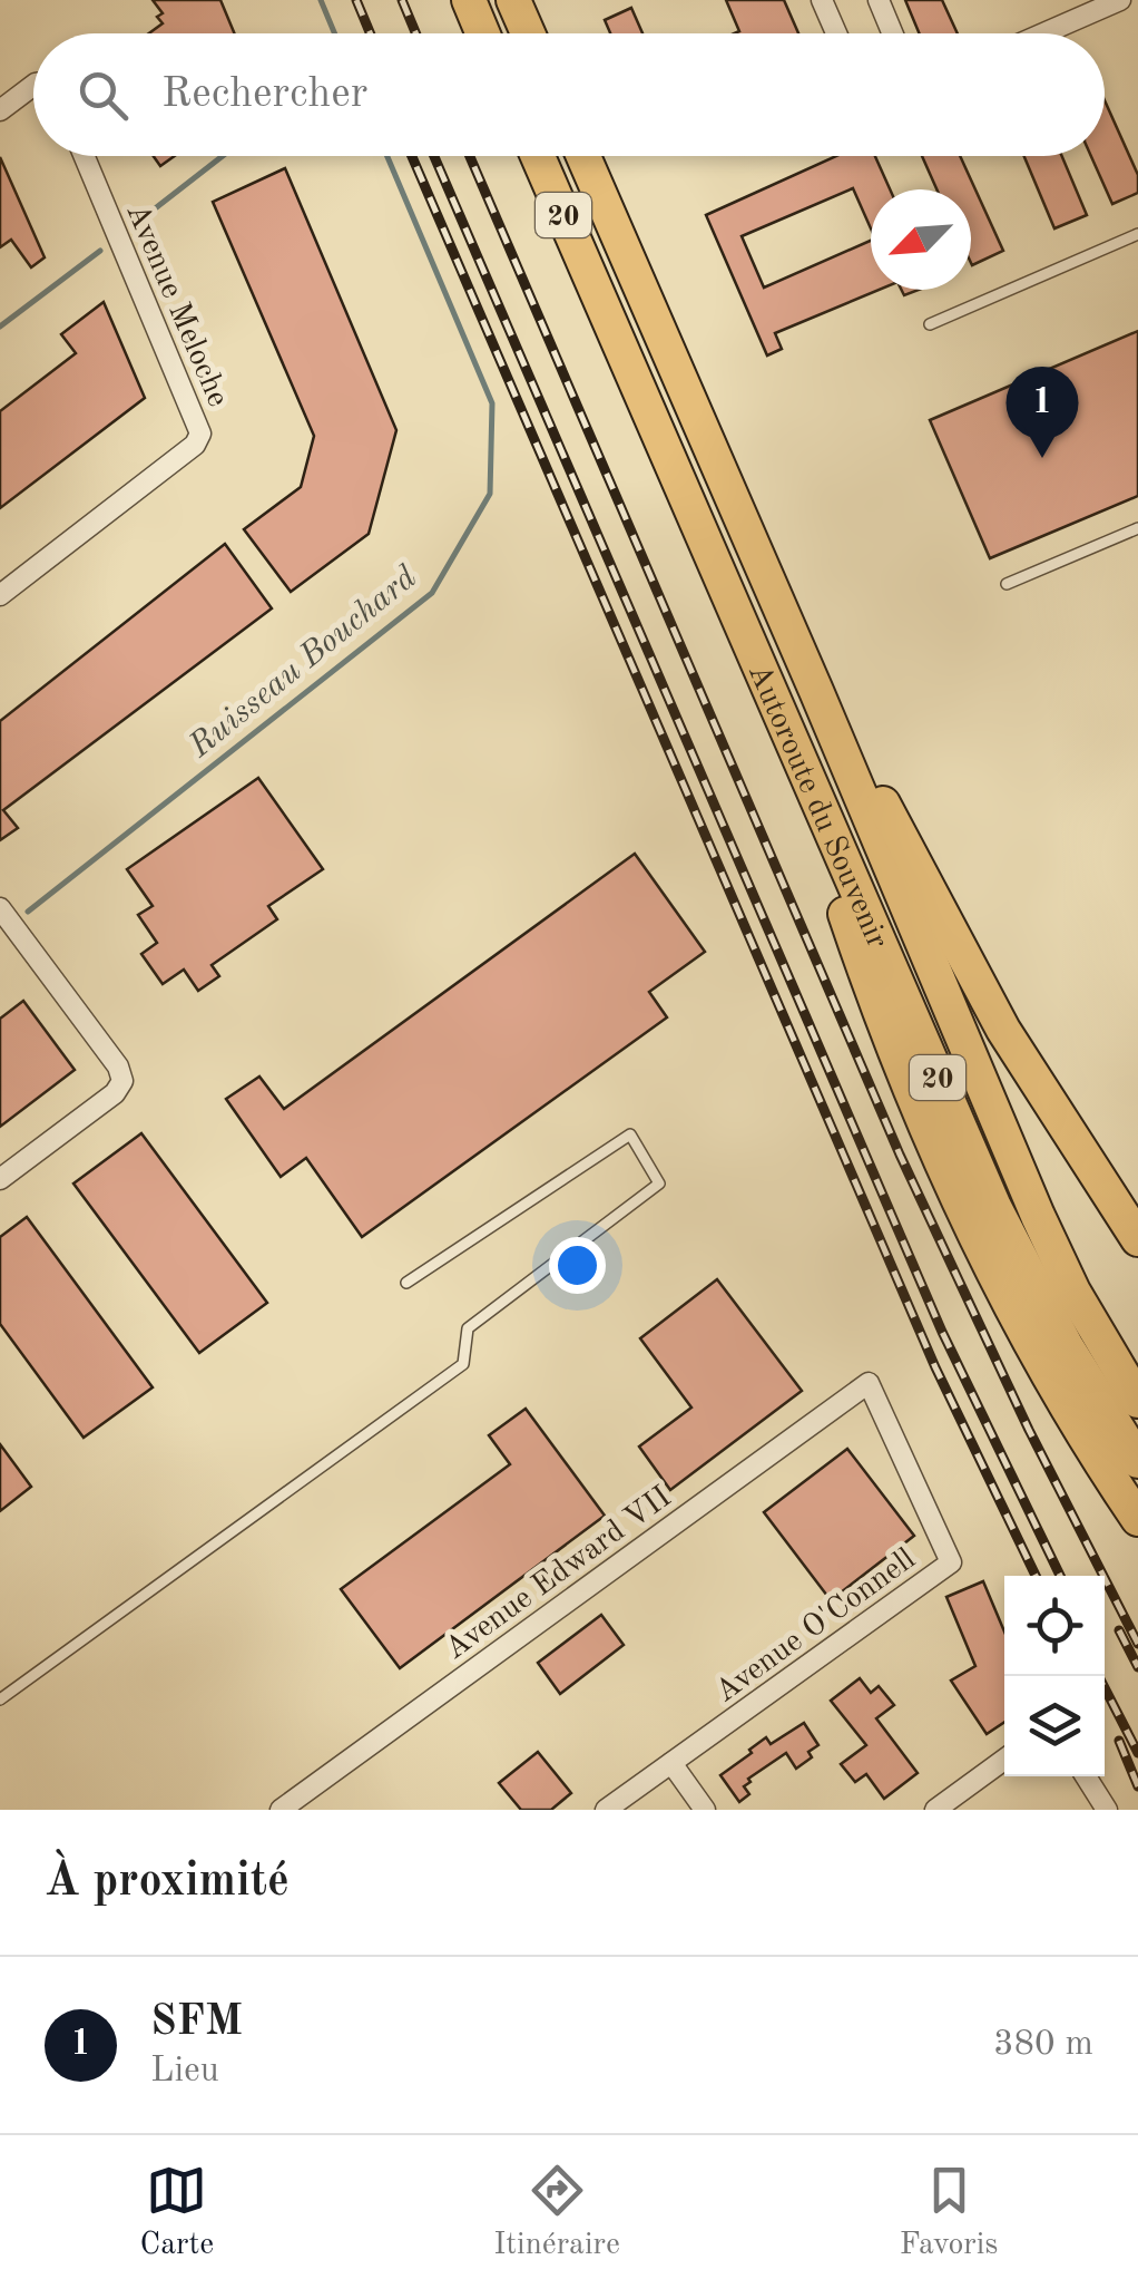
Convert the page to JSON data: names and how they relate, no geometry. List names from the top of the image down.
{
  "streets": {
    "highway": ["20", "Autoroute du Souvenir"],
    "street": ["Avenue Meloche", "Avenue Edward VII", "Avenue O'Connell"]
  },
  "crossings": [
    ["Avenue Edward VII", "Avenue O'Connell"]
  ],
  "water": ["Ruisseau Bouchard"],
  "north": "bottom left",
  "page": {
    "search": "Rechercher",
    "pins": "1",
    "heading": "À proximité",
    "list": [
      {
        "mark": "1",
        "name": "SFM",
        "note": "Lieu",
        "value": "380 m"
      }
    ],
    "nav": ["Carte", "Itinéraire", "Favoris"]
  }
}
